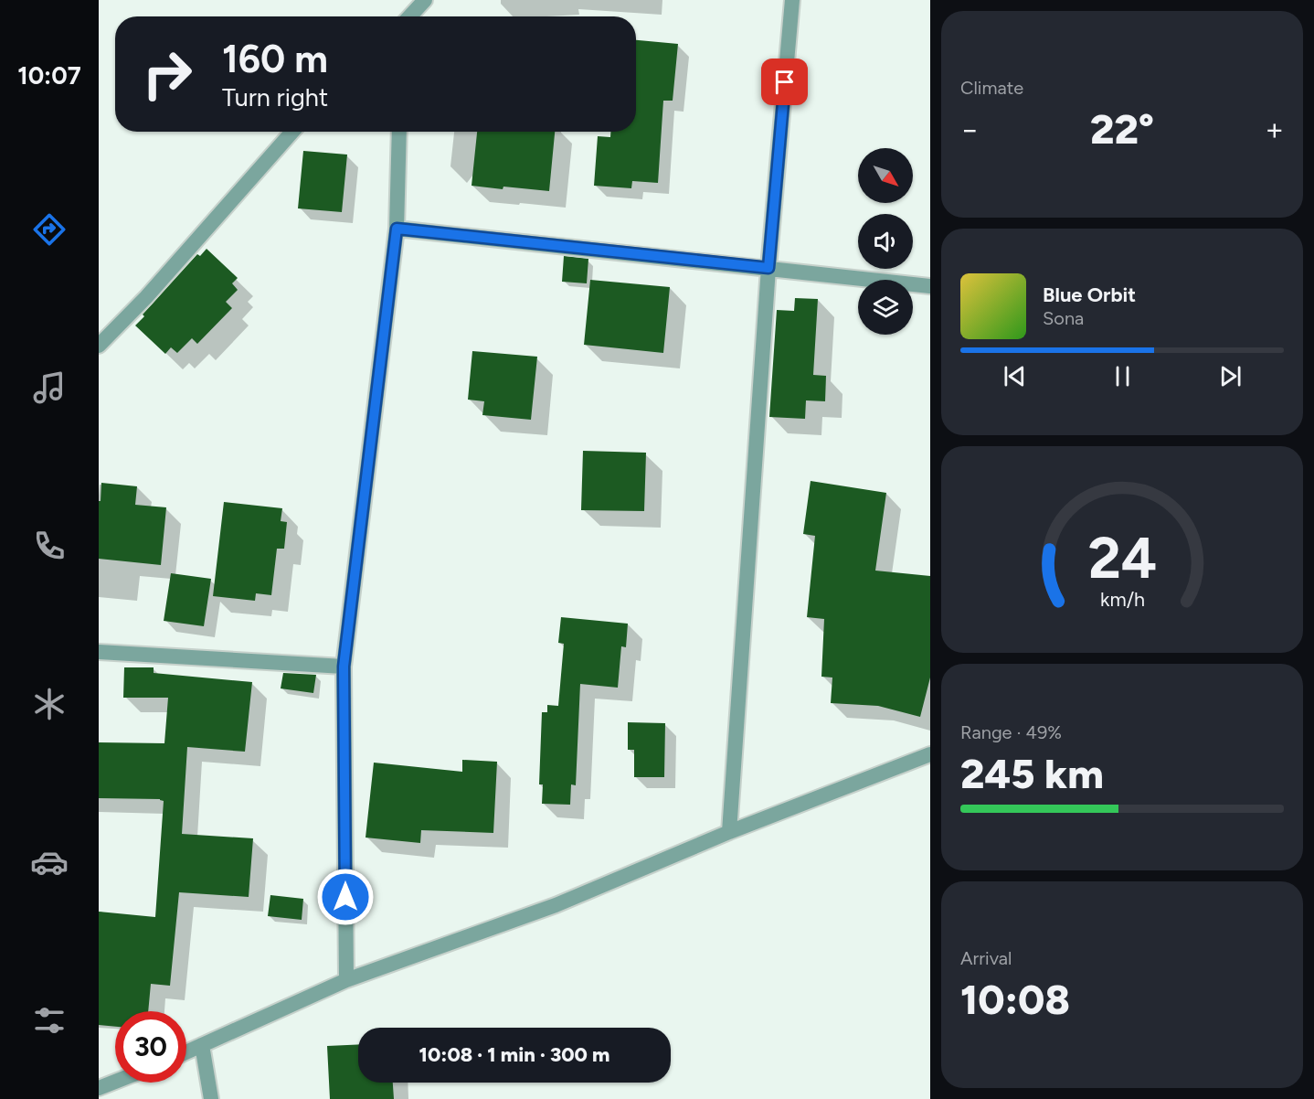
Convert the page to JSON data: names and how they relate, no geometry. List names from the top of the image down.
{
  "north": "bottom right",
  "page": {
    "tabs": "10:07",
    "tile": [
      "Climate",
      ["Range · 49%", "245 km"],
      ["Arrival", "10:08"]
    ],
    "turn": ["160 m", "Turn right"],
    "heat": ["−", "22°", "+"],
    "song": ["Blue Orbit", "Sona"],
    "limit": "30",
    "trip": "10:08 · 1 min · 300 m",
    "gauge": ["24", "km/h"]
  }
}
